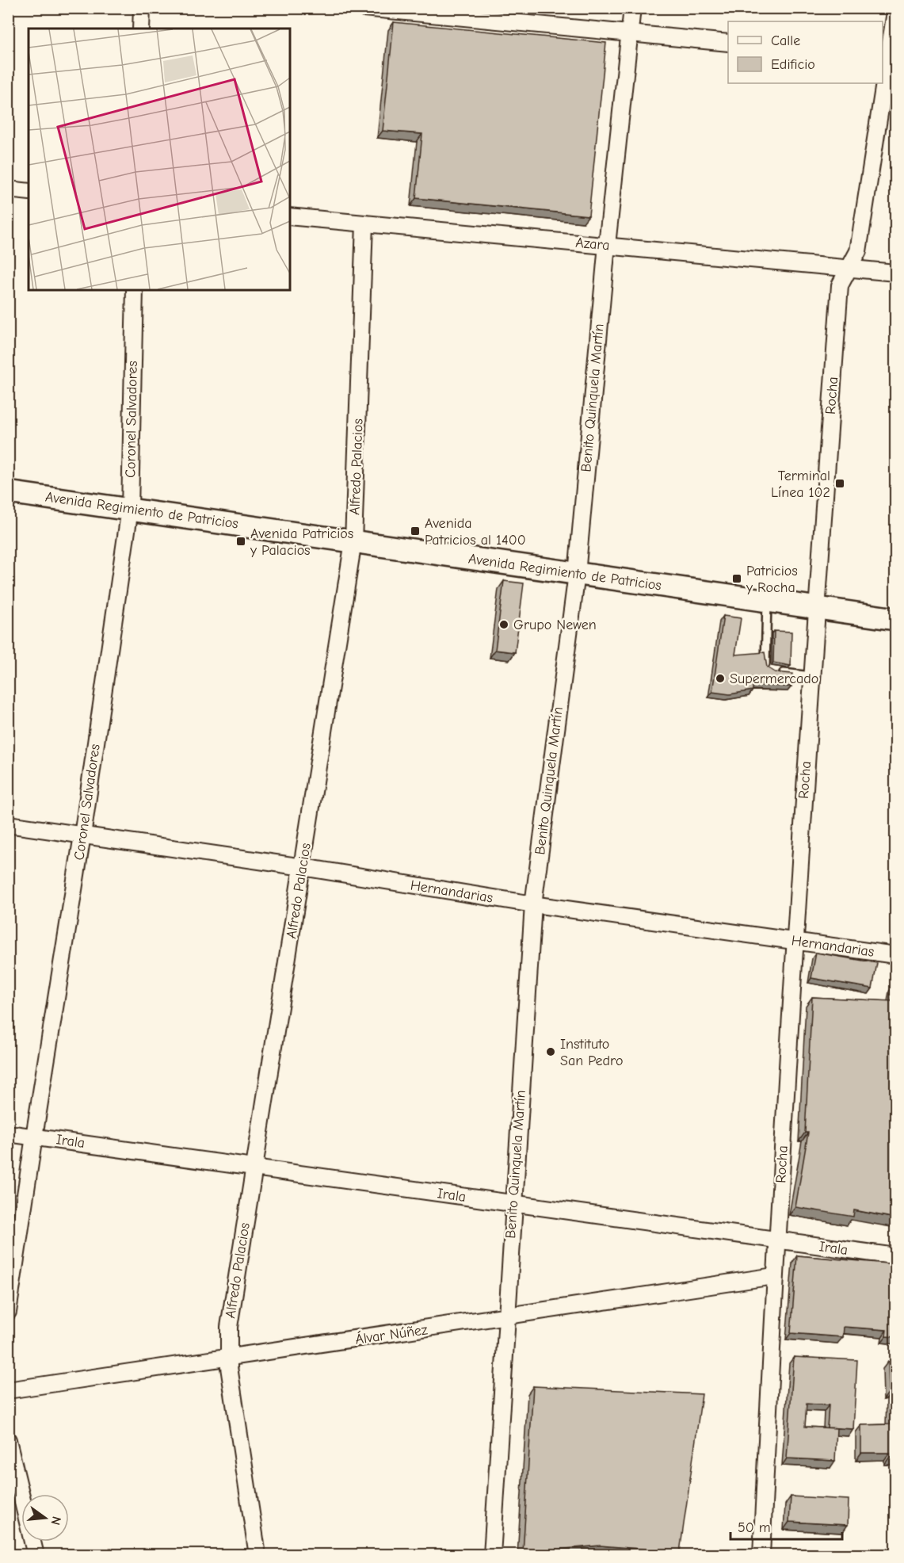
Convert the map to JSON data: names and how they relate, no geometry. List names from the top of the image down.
{
  "streets": {
    "main road": ["Avenida Regimiento de Patricios"],
    "street": [
      "Azara",
      "Rocha",
      "Benito Quinquela Martín",
      "Coronel Salvadores",
      "Alfredo Palacios",
      "Hernandarias",
      "Irala",
      "Álvar Núñez"
    ]
  },
  "crossings": [
    ["Azara", "Rocha"],
    ["Azara", "Benito Quinquela Martín"],
    ["Azara", "Alfredo Palacios"],
    ["Rocha", "Avenida Regimiento de Patricios"],
    ["Rocha", "Hernandarias"],
    ["Rocha", "Irala"],
    ["Rocha", "Álvar Núñez"],
    ["Benito Quinquela Martín", "Avenida Regimiento de Patricios"],
    ["Benito Quinquela Martín", "Hernandarias"],
    ["Benito Quinquela Martín", "Irala"],
    ["Benito Quinquela Martín", "Álvar Núñez"],
    ["Coronel Salvadores", "Avenida Regimiento de Patricios"],
    ["Coronel Salvadores", "Hernandarias"],
    ["Coronel Salvadores", "Irala"],
    ["Alfredo Palacios", "Avenida Regimiento de Patricios"],
    ["Alfredo Palacios", "Hernandarias"],
    ["Alfredo Palacios", "Irala"],
    ["Alfredo Palacios", "Álvar Núñez"]
  ],
  "places": {
    "transit": [
      "Terminal Línea 102",
      "Avenida Patricios al 1400",
      "Avenida Patricios y Palacios",
      "Patricios y Rocha"
    ],
    "other": ["Grupo Newen", "Supermercado", "Instituto San Pedro"]
  },
  "legend": ["Calle", "Edificio"],
  "scale_bar": "50 m",
  "north": "right"
}
